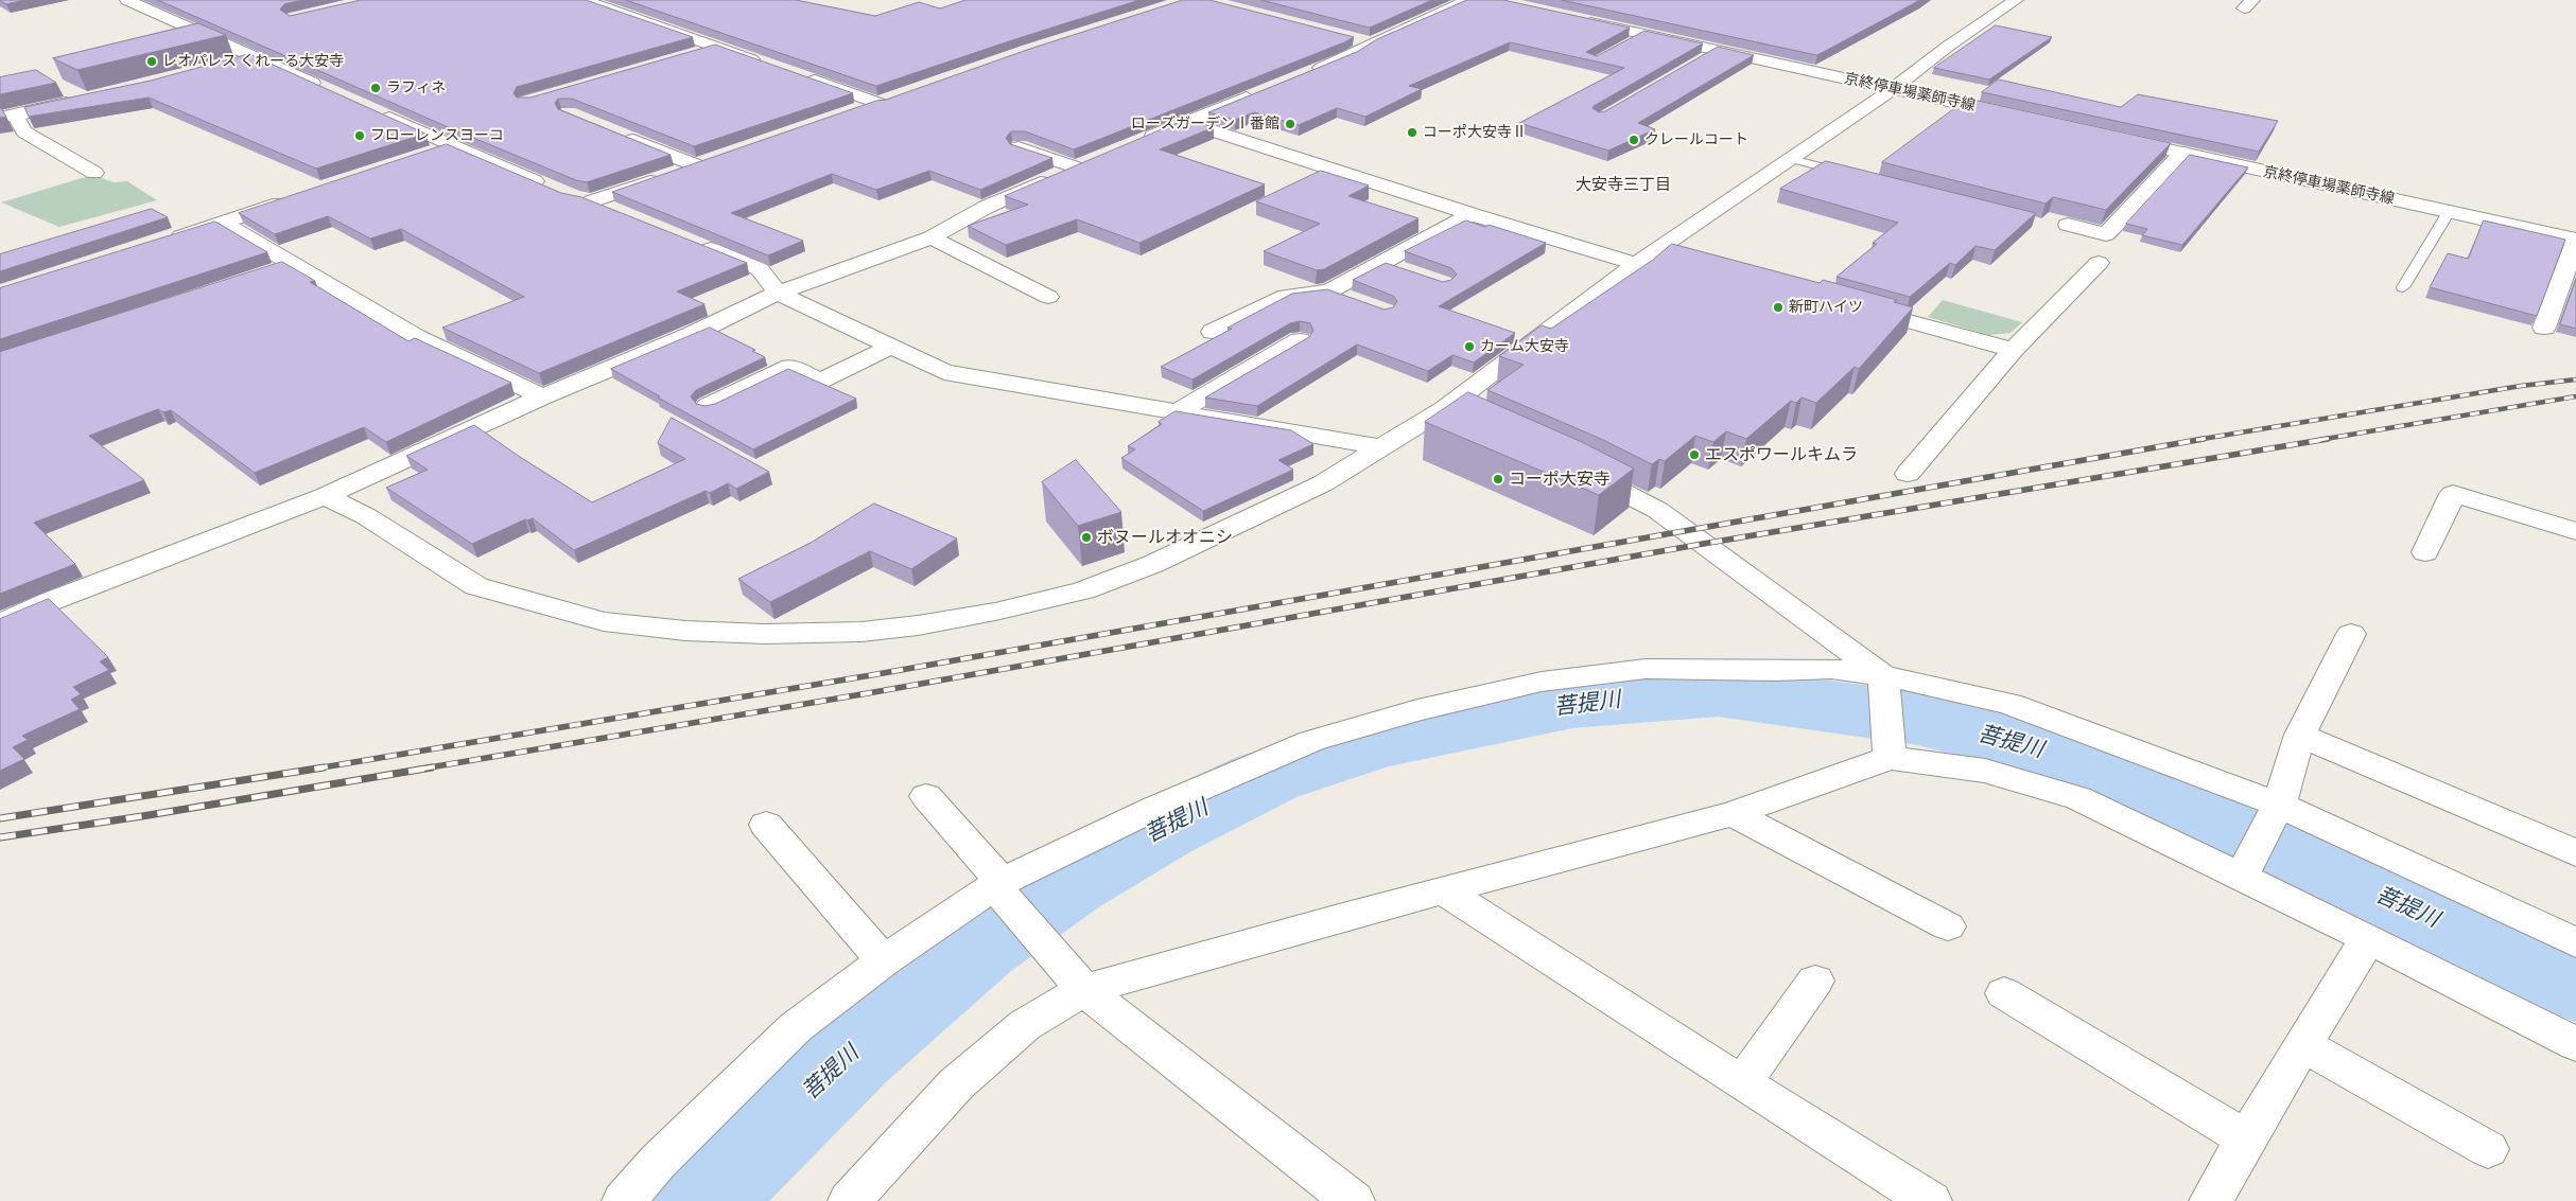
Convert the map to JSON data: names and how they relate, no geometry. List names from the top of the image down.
{
  "streets": {
    "street": ["京終停車場薬師寺線"]
  },
  "districts": ["大安寺三丁目"],
  "water": ["菩提川"],
  "places": [
    "レオパレス くれーる大安寺",
    "ラフィネ",
    "ローズガーデンⅠ番館",
    "コーポ大安寺Ⅱ",
    "フローレンスヨーコ",
    "クレールコート",
    "新町ハイツ",
    "カーム大安寺",
    "エスポワールキムラ",
    "コーポ大安寺",
    "ボヌールオオニシ"
  ]
}
